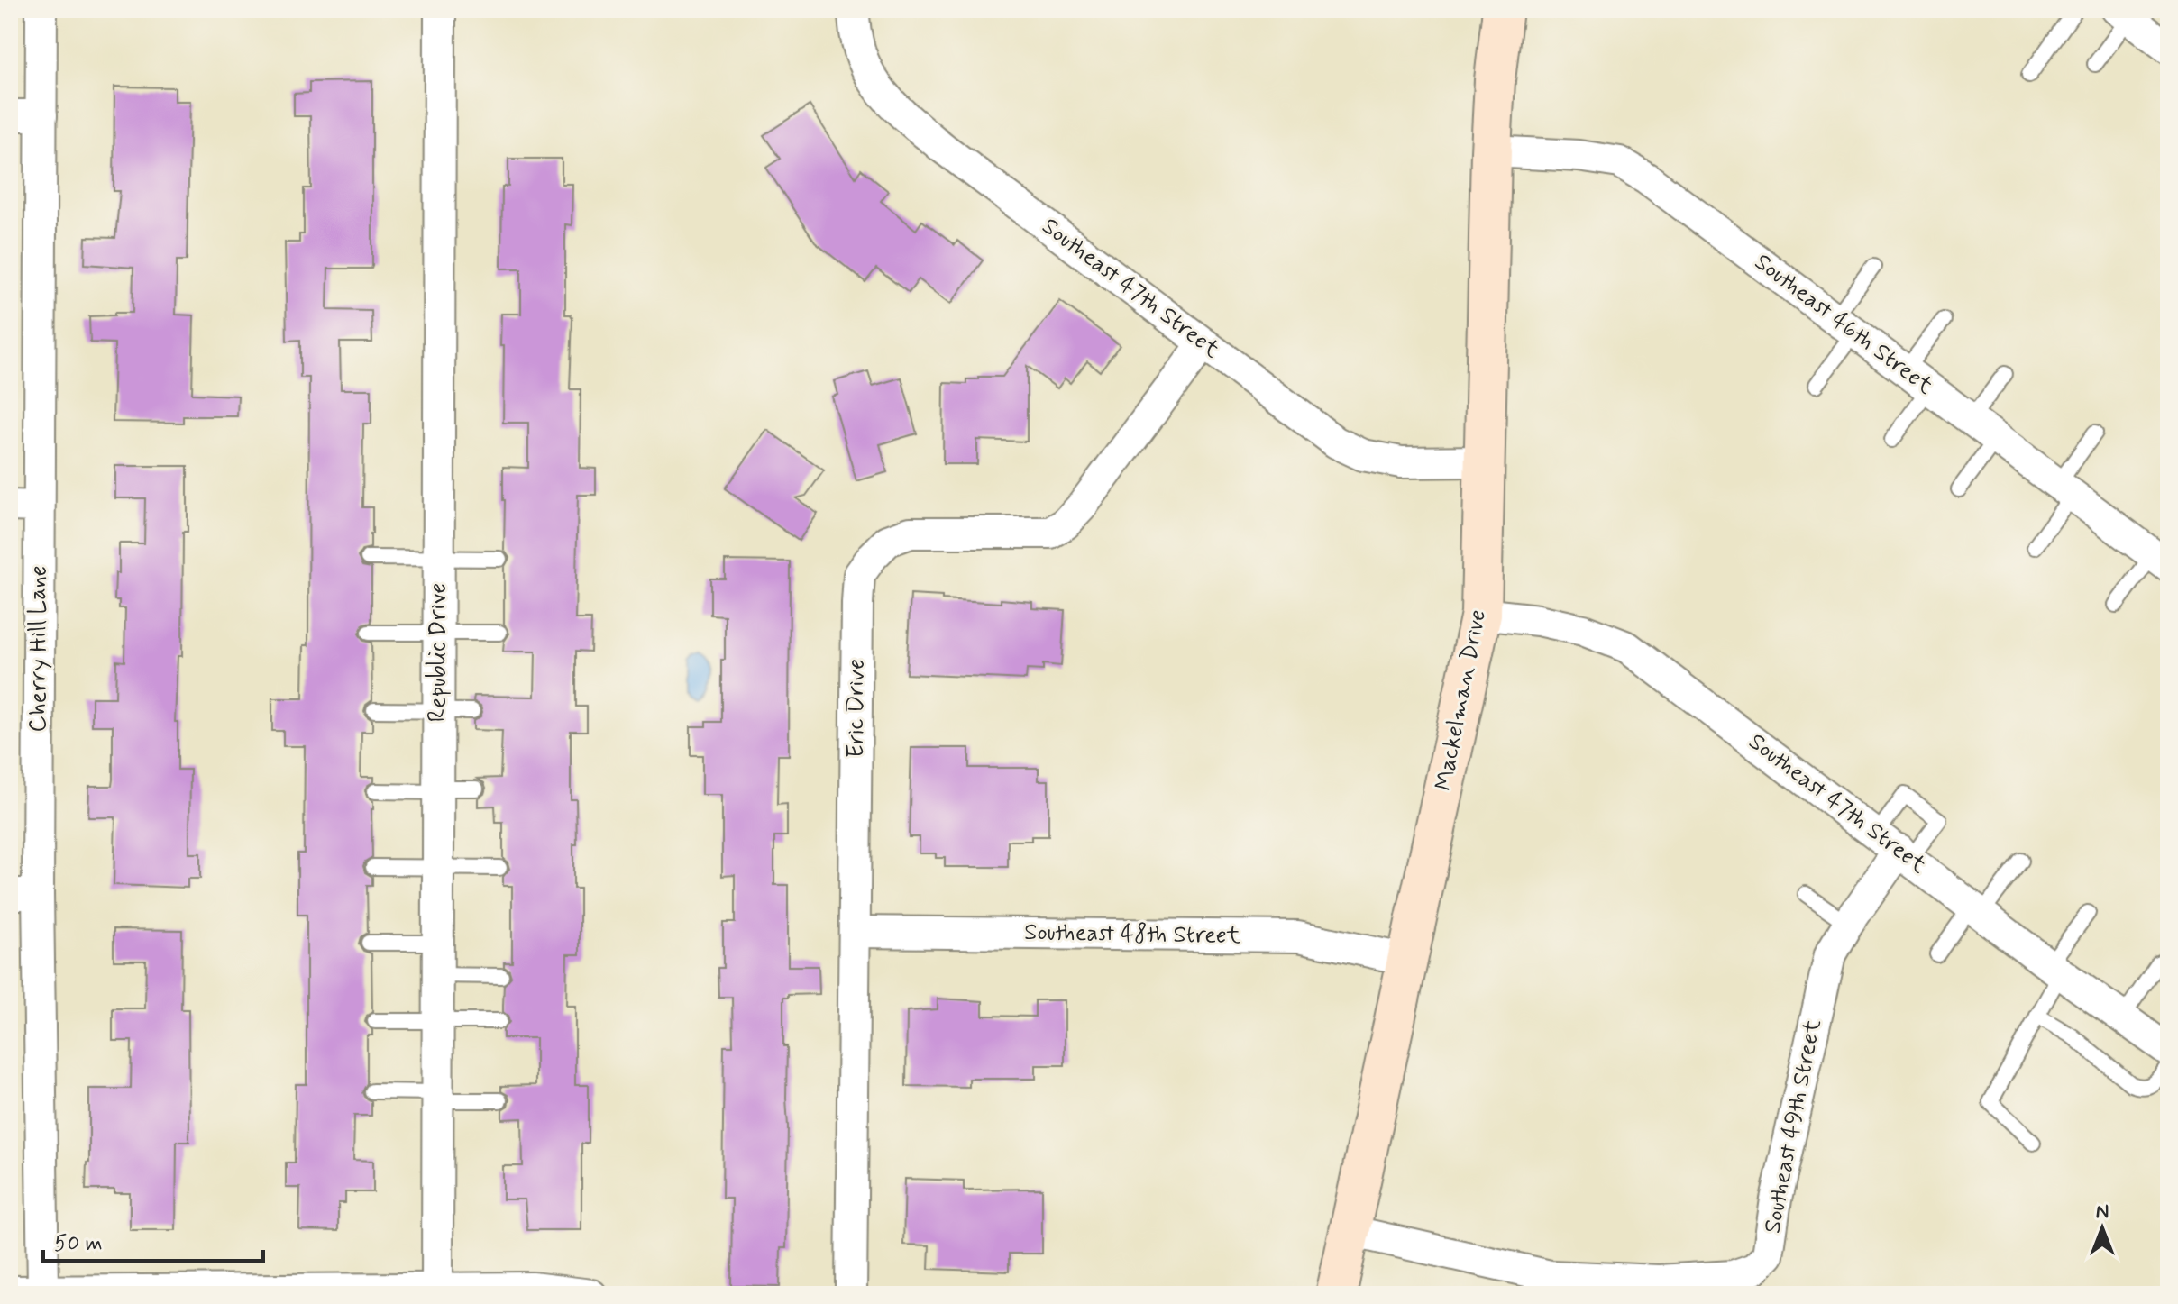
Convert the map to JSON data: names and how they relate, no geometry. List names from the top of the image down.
{
  "streets": {
    "street": [
      "Southeast 47th Street",
      "Southeast 46th Street",
      "Cherry Hill Lane",
      "Republic Drive",
      "Mackelman Drive",
      "Eric Drive",
      "Southeast 48th Street",
      "Southeast 49th Street"
    ]
  },
  "crossings": [
    ["Southeast 47th Street", "Mackelman Drive"],
    ["Southeast 47th Street", "Eric Drive"],
    ["Southeast 47th Street", "Southeast 49th Street"],
    ["Southeast 46th Street", "Mackelman Drive"],
    ["Mackelman Drive", "Southeast 48th Street"],
    ["Mackelman Drive", "Southeast 49th Street"],
    ["Eric Drive", "Southeast 48th Street"]
  ],
  "scale_bar": "50 m",
  "north": "top"
}
